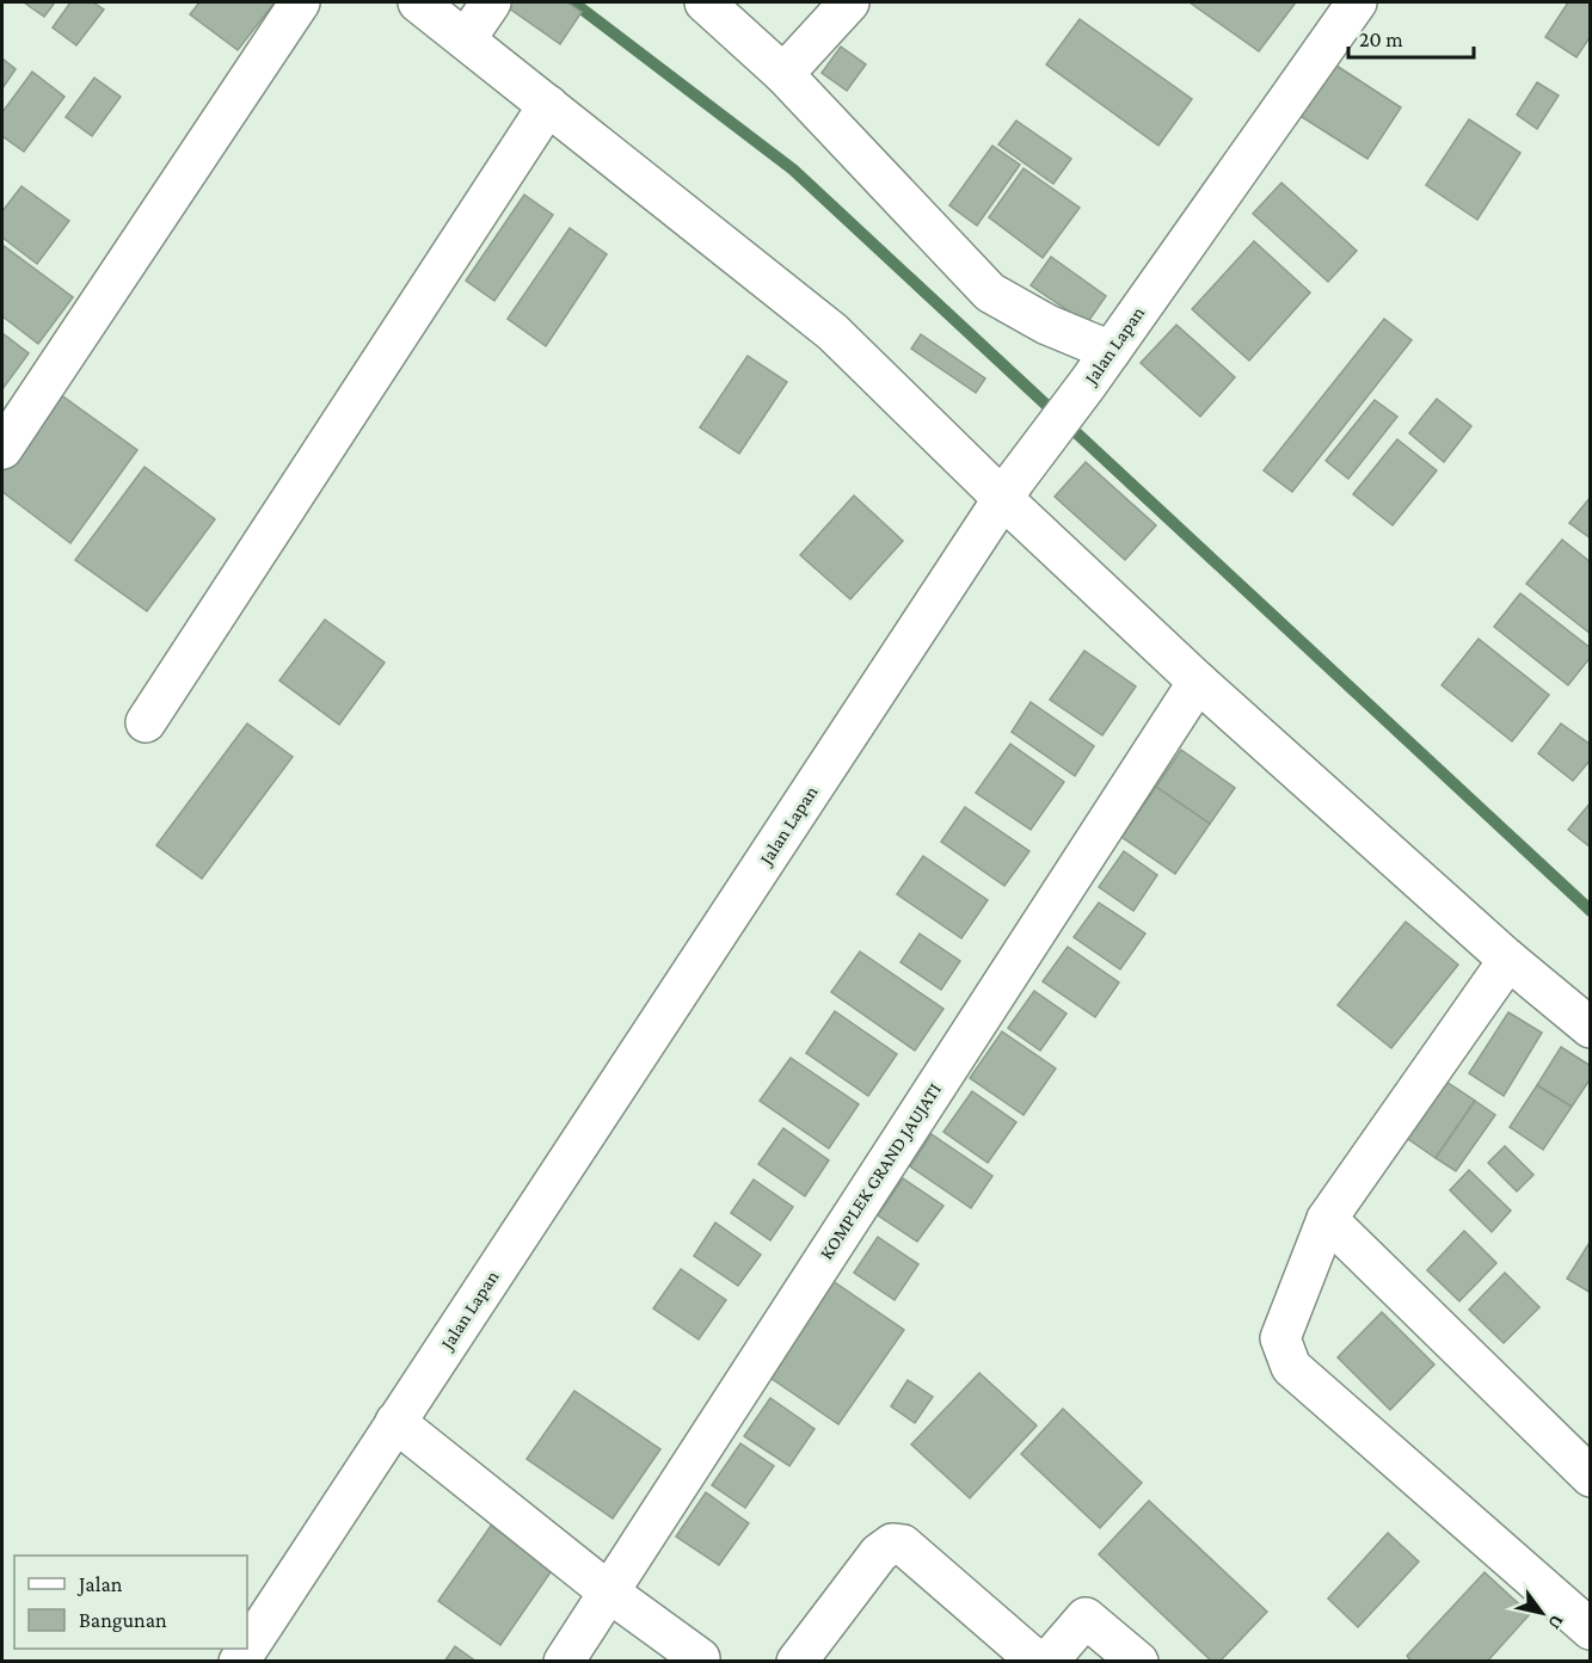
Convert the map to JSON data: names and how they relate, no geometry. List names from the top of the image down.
{
  "streets": {
    "street": ["Jalan Lapan", "KOMPLEK GRAND JAUJATI"]
  },
  "legend": ["Jalan", "Bangunan"],
  "scale_bar": "20 m",
  "north": "bottom right"
}
